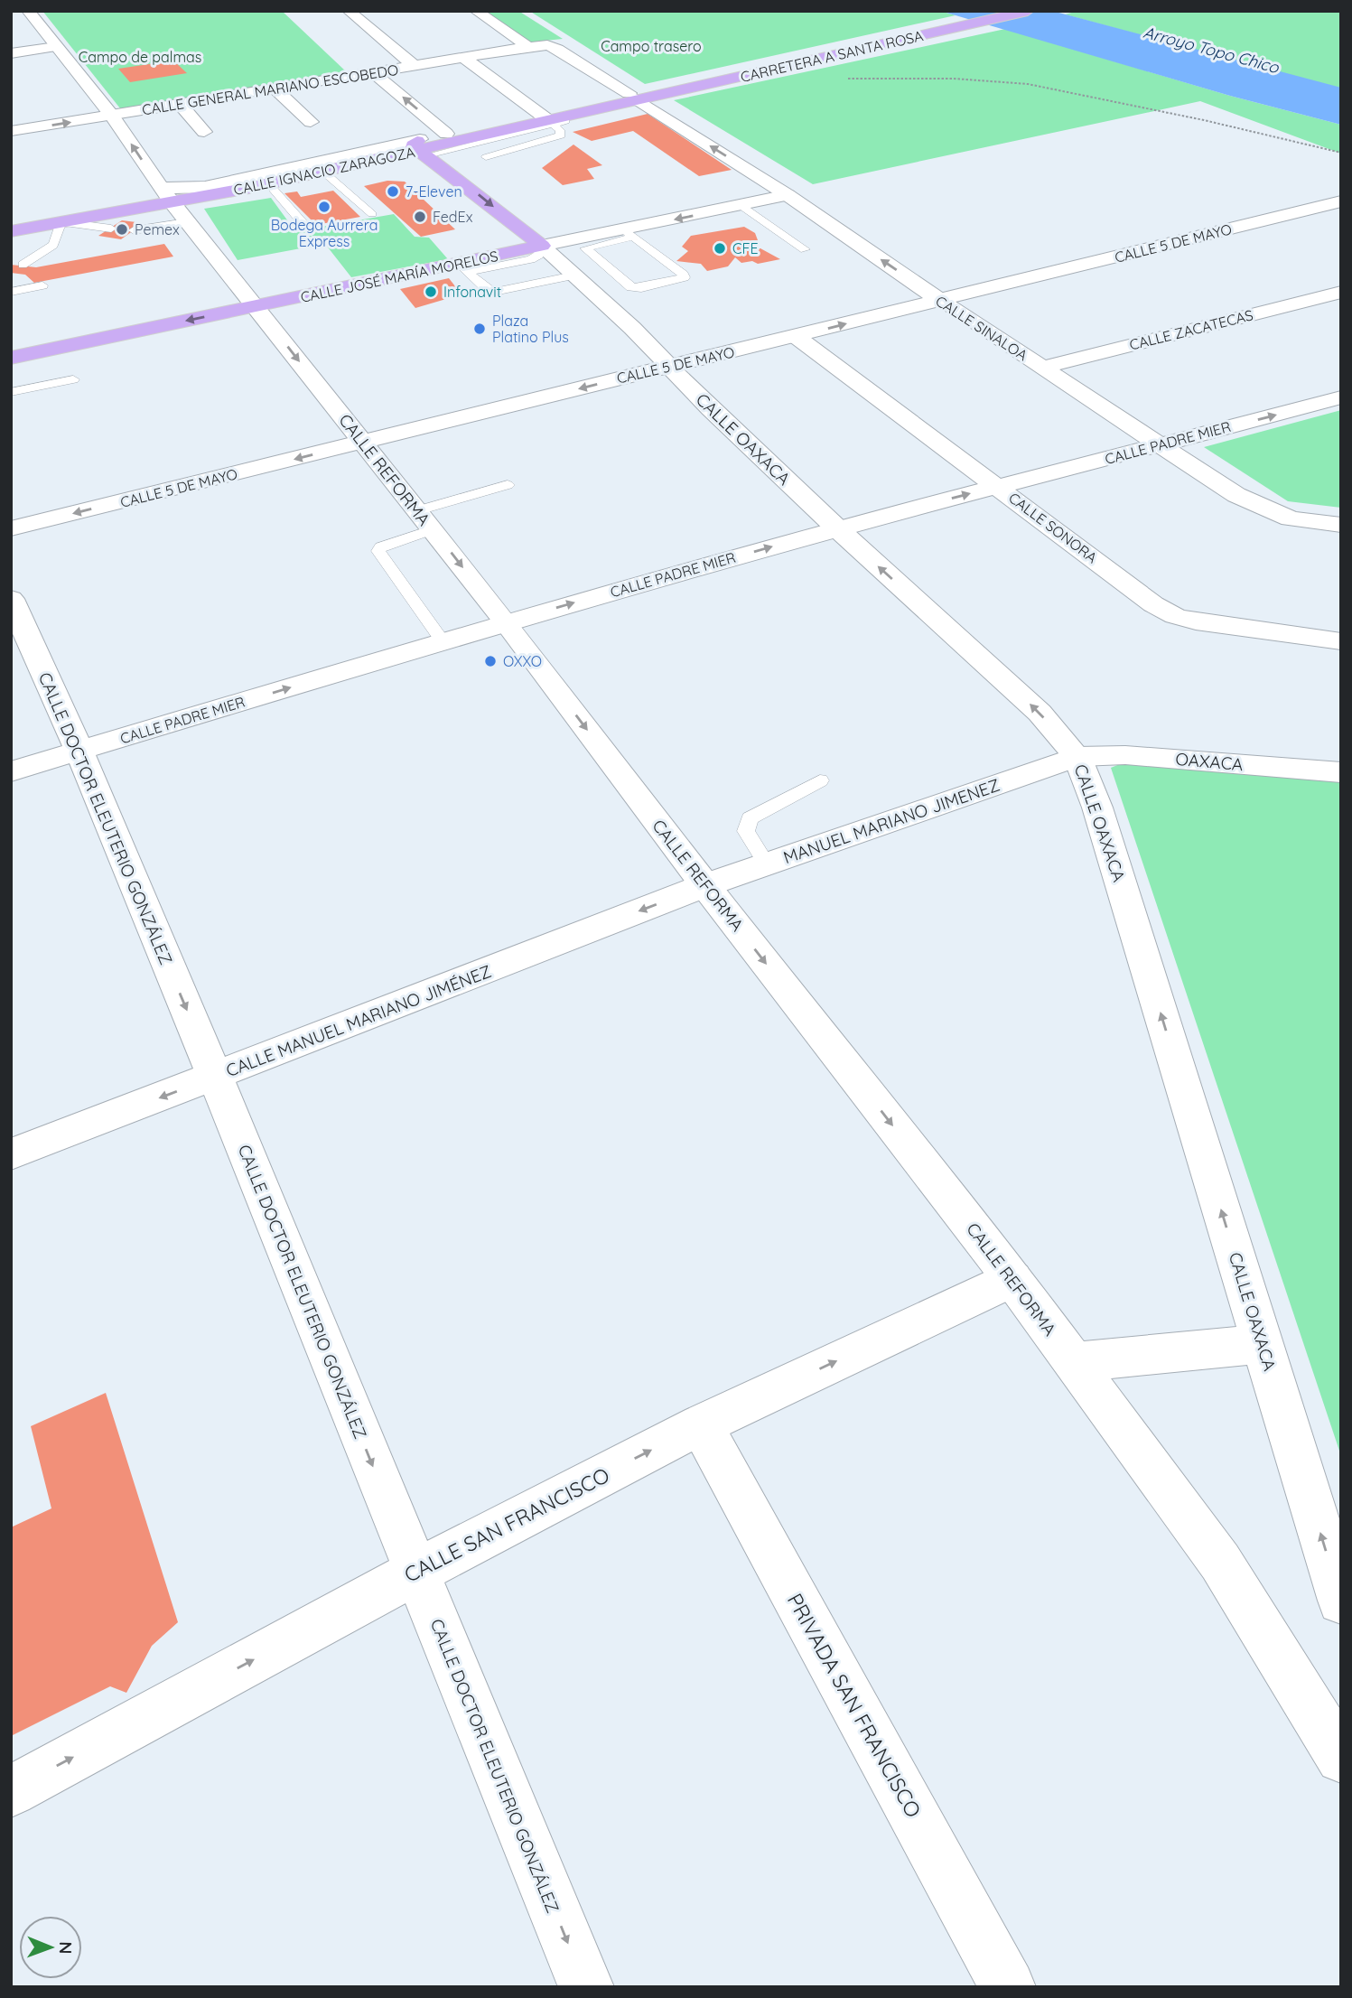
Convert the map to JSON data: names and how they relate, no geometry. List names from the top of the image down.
{
  "streets": {
    "main road": [
      "CARRETERA A SANTA ROSA",
      "CALLE IGNACIO ZARAGOZA",
      "CALLE JOSÉ MARÍA MORELOS",
      "CALLE OAXACA"
    ],
    "street": [
      "CALLE GENERAL MARIANO ESCOBEDO",
      "CALLE 5 DE MAYO",
      "CALLE SINALOA",
      "CALLE ZACATECAS",
      "CALLE PADRE MIER",
      "CALLE REFORMA",
      "CALLE SONORA",
      "OAXACA",
      "CALLE DOCTOR ELEUTERIO GONZÁLEZ",
      "MANUEL MARIANO JIMENEZ",
      "CALLE MANUEL MARIANO JIMÉNEZ",
      "CALLE SAN FRANCISCO",
      "PRIVADA SAN FRANCISCO"
    ]
  },
  "crossings": [
    ["CARRETERA A SANTA ROSA", "CALLE IGNACIO ZARAGOZA"],
    ["CARRETERA A SANTA ROSA", "CALLE SINALOA"],
    ["CALLE GENERAL MARIANO ESCOBEDO", "CALLE SINALOA"],
    ["CALLE GENERAL MARIANO ESCOBEDO", "CALLE REFORMA"],
    ["CALLE IGNACIO ZARAGOZA", "CALLE SINALOA"],
    ["CALLE IGNACIO ZARAGOZA", "CALLE OAXACA"],
    ["CALLE IGNACIO ZARAGOZA", "CALLE REFORMA"],
    ["CALLE 5 DE MAYO", "CALLE SINALOA"],
    ["CALLE 5 DE MAYO", "CALLE OAXACA"],
    ["CALLE 5 DE MAYO", "CALLE REFORMA"],
    ["CALLE 5 DE MAYO", "CALLE SONORA"],
    ["CALLE JOSÉ MARÍA MORELOS", "CALLE SINALOA"],
    ["CALLE JOSÉ MARÍA MORELOS", "CALLE OAXACA"],
    ["CALLE JOSÉ MARÍA MORELOS", "CALLE REFORMA"],
    ["CALLE SINALOA", "CALLE ZACATECAS"],
    ["CALLE SINALOA", "CALLE PADRE MIER"],
    ["CALLE OAXACA", "CALLE PADRE MIER"],
    ["CALLE OAXACA", "OAXACA"],
    ["CALLE OAXACA", "MANUEL MARIANO JIMENEZ"],
    ["CALLE PADRE MIER", "CALLE REFORMA"],
    ["CALLE PADRE MIER", "CALLE SONORA"],
    ["CALLE PADRE MIER", "CALLE DOCTOR ELEUTERIO GONZÁLEZ"],
    ["CALLE REFORMA", "MANUEL MARIANO JIMENEZ"],
    ["CALLE REFORMA", "CALLE MANUEL MARIANO JIMÉNEZ"],
    ["CALLE REFORMA", "CALLE SAN FRANCISCO"],
    ["OAXACA", "MANUEL MARIANO JIMENEZ"],
    ["CALLE DOCTOR ELEUTERIO GONZÁLEZ", "CALLE MANUEL MARIANO JIMÉNEZ"],
    ["CALLE DOCTOR ELEUTERIO GONZÁLEZ", "CALLE SAN FRANCISCO"],
    ["MANUEL MARIANO JIMENEZ", "CALLE MANUEL MARIANO JIMÉNEZ"],
    ["CALLE SAN FRANCISCO", "PRIVADA SAN FRANCISCO"]
  ],
  "one_way": [
    "CALLE JOSÉ MARÍA MORELOS",
    "CALLE SINALOA",
    "CALLE PADRE MIER",
    "CALLE REFORMA",
    "CALLE DOCTOR ELEUTERIO GONZÁLEZ",
    "CALLE MANUEL MARIANO JIMÉNEZ",
    "CALLE SAN FRANCISCO"
  ],
  "water": ["Arroyo Topo Chico"],
  "parks": ["Campo trasero", "Campo de palmas"],
  "places": [
    "7-Eleven",
    "Bodega Aurrera Express",
    "FedEx",
    "Pemex",
    "CFE",
    "Infonavit",
    "Plaza Platino Plus",
    "OXXO"
  ],
  "north": "right"
}
